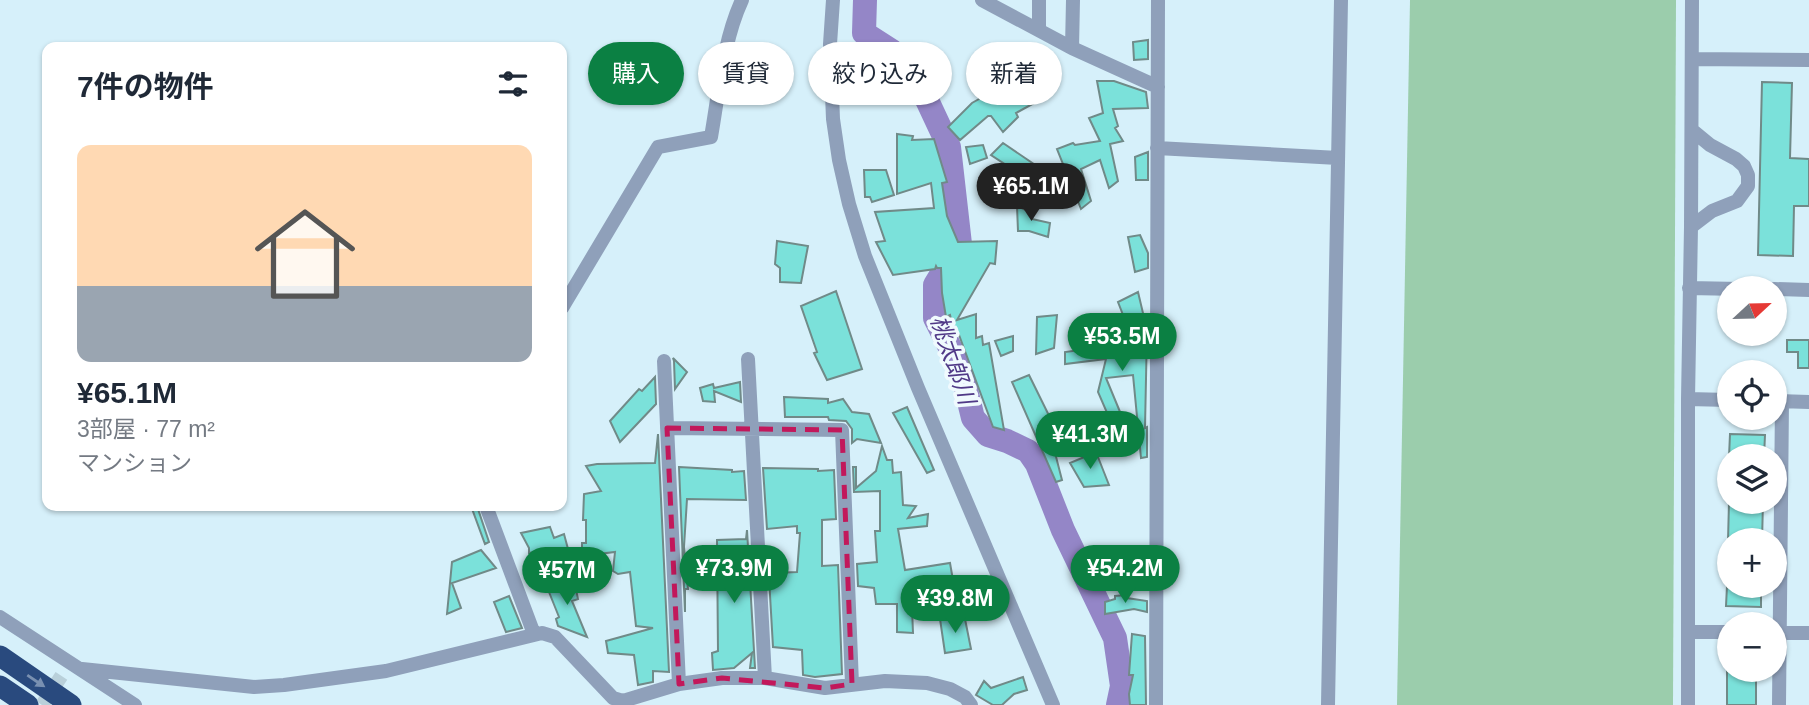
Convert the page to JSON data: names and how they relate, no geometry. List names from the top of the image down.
{
  "water": ["桃太郎川"],
  "north": "right",
  "page": {
    "chip": [
      "購入",
      "賃貸",
      "絞り込み",
      "新着"
    ],
    "heading": "7件の物件",
    "list": [
      {
        "name": "¥65.1M",
        "note": "3部屋 · 77 m² · マンション"
      }
    ],
    "price": [
      "¥65.1M",
      "¥53.5M",
      "¥41.3M",
      "¥73.9M",
      "¥54.2M",
      "¥57M",
      "¥39.8M"
    ],
    "map_buttons": ["+", "−"]
  }
}
